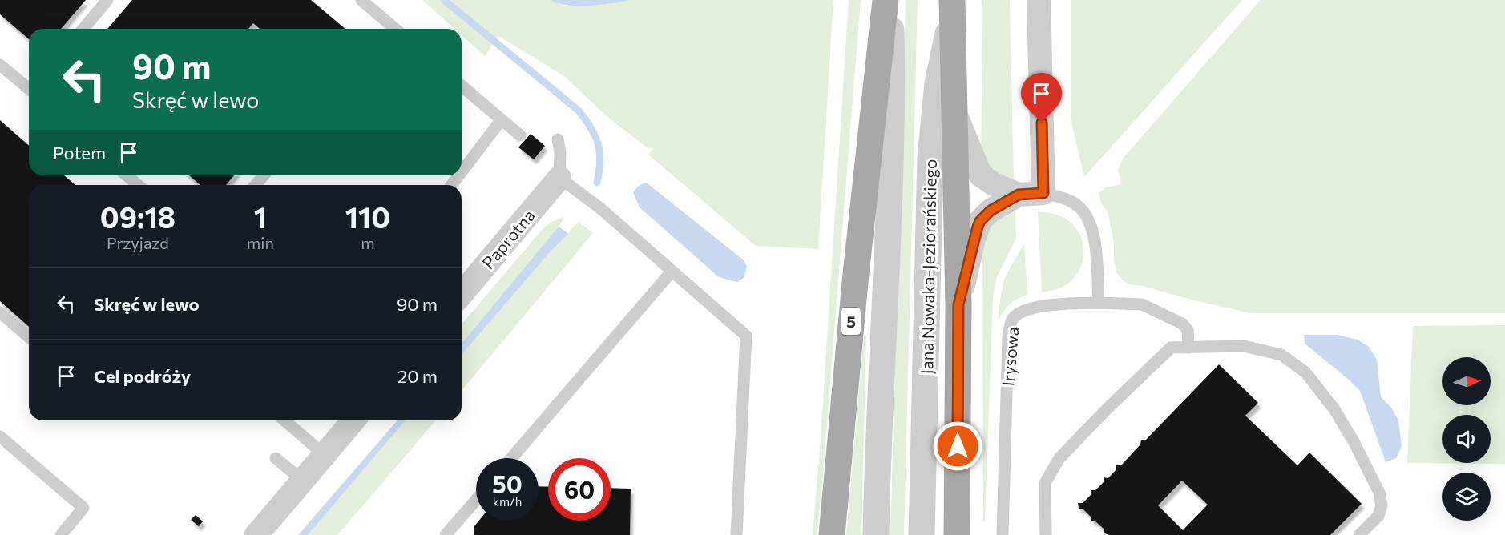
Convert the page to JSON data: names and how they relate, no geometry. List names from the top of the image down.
{
  "streets": {
    "main road": ["5"],
    "street": ["Paprotna", "Jana Nowaka-Jeziorańskiego"],
    "lane": ["Irysowa"]
  },
  "north": "right",
  "page": {
    "turn": ["90 m", "Skręć w lewo"],
    "then": "Potem",
    "eta": [
      "09:18",
      "Przyjazd",
      "1",
      "min",
      "110",
      "m"
    ],
    "list": [
      {
        "name": "Skręć w lewo",
        "value": "90 m"
      },
      {
        "name": "Cel podróży",
        "value": "20 m"
      }
    ],
    "speed": "50 km/h",
    "limit": "60"
  }
}
